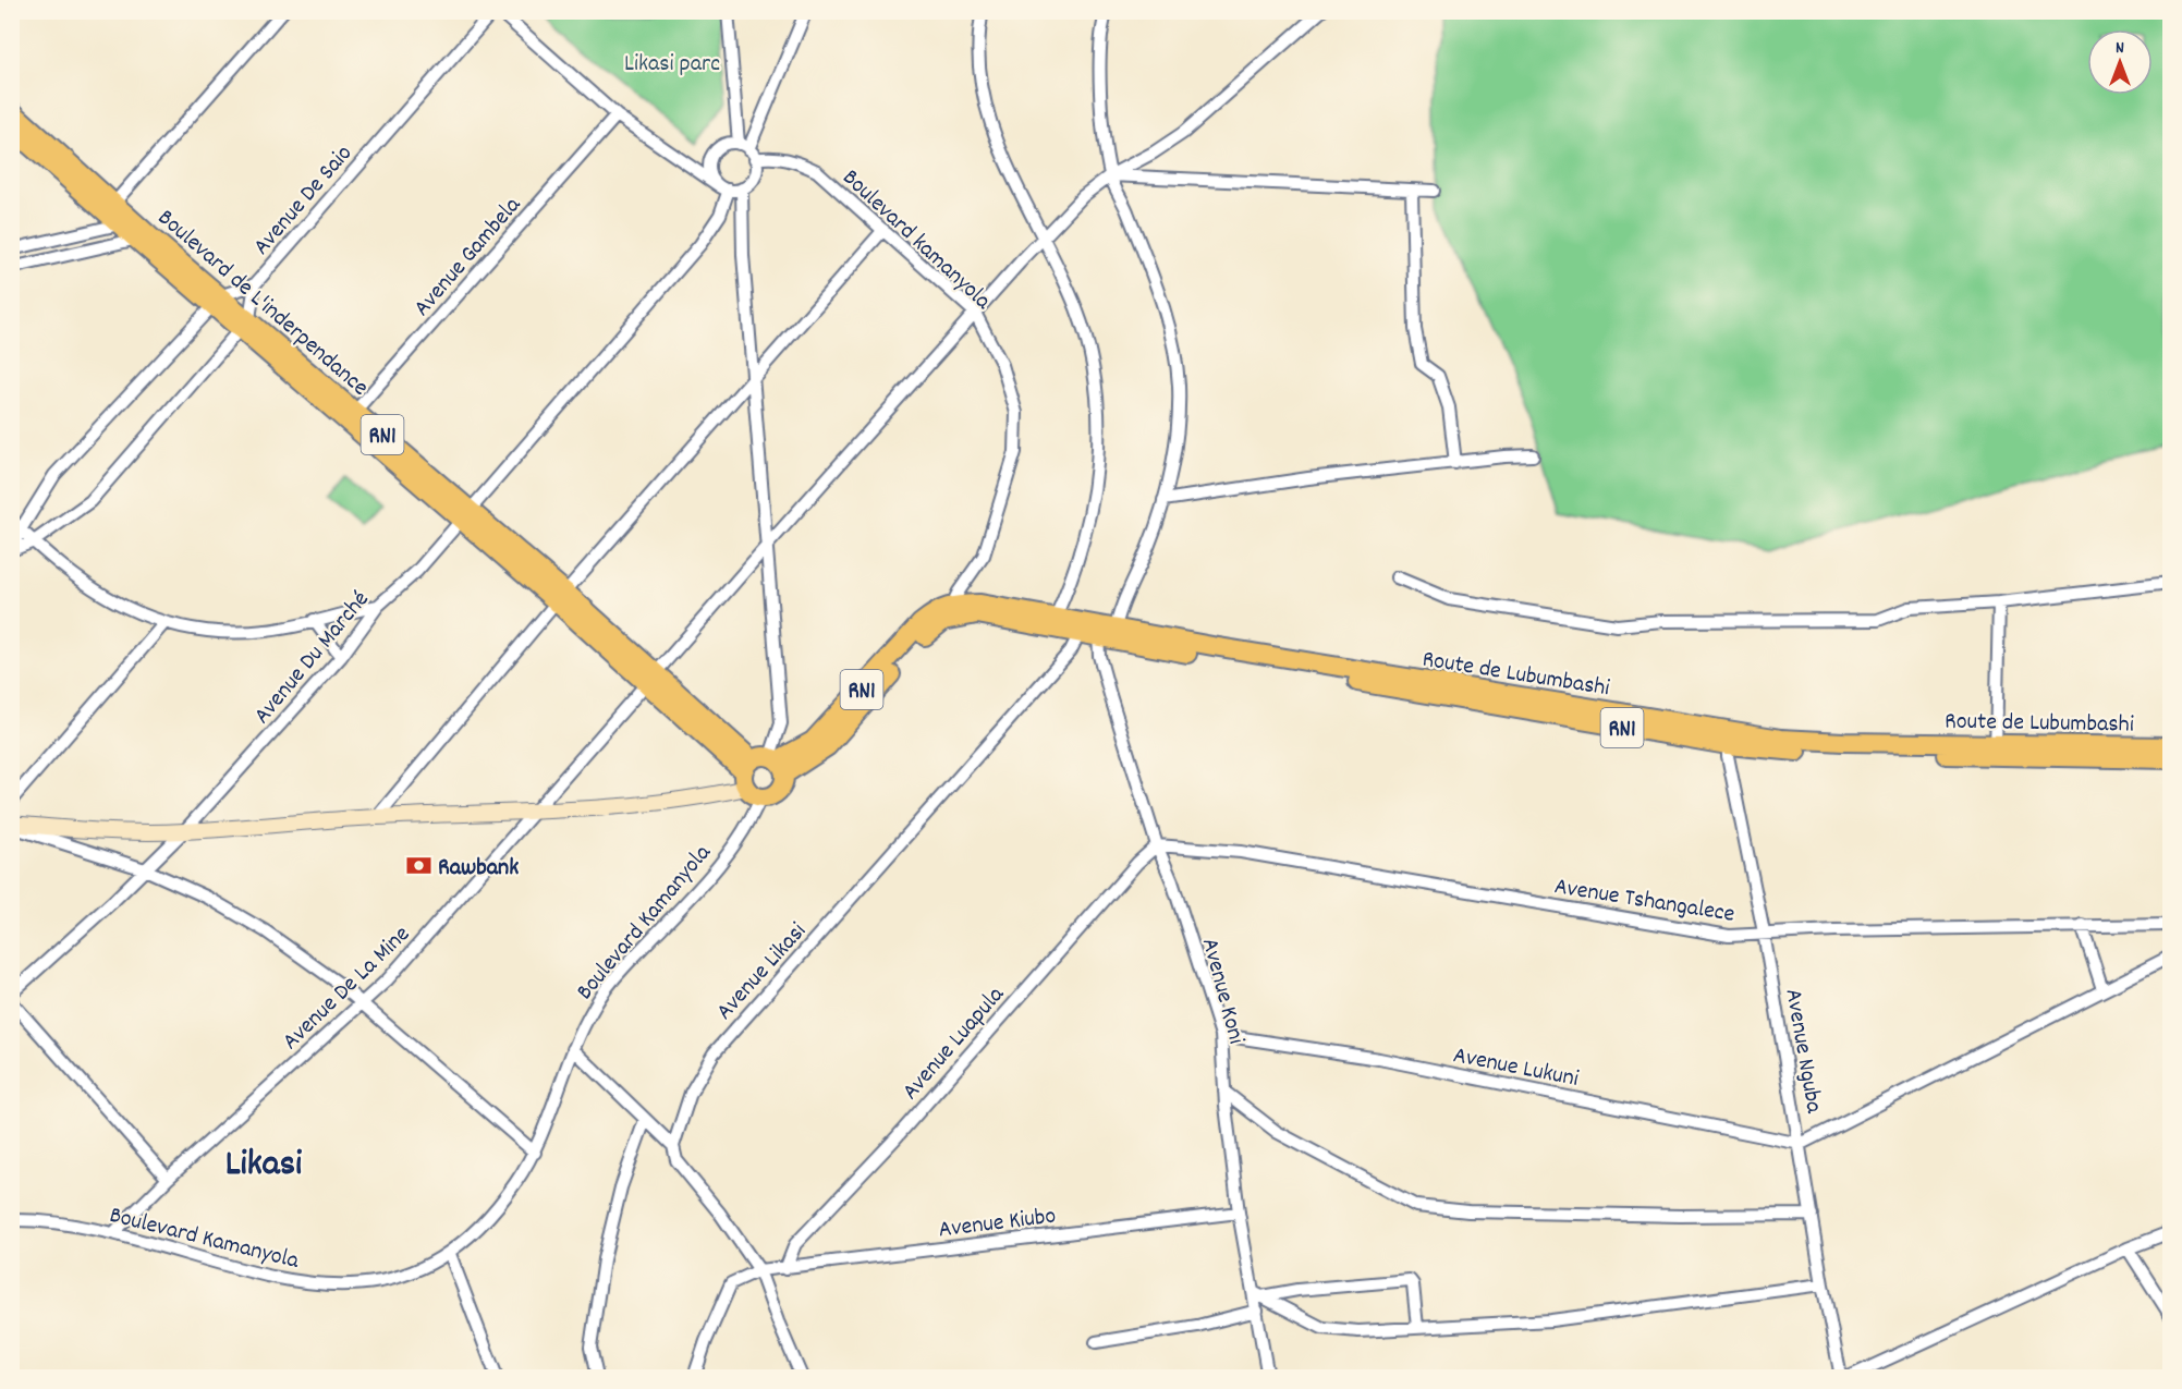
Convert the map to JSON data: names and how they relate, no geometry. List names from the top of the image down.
{
  "streets": {
    "highway": ["Boulevard de L'inderpendance", "RN1", "Route de Lubumbashi"],
    "street": [
      "Avenue De Saio",
      "Boulevard kamanyola",
      "Avenue Gambela",
      "Avenue Du Marché",
      "Avenue Tshangalece",
      "Boulevard Kamanyola",
      "Avenue Likasi",
      "Avenue De La Mine",
      "Avenue Koni",
      "Avenue Luapula",
      "Avenue Nguba",
      "Avenue Lukuni",
      "Avenue Kiubo"
    ]
  },
  "crossings": [
    ["Avenue De Saio", "Boulevard de L'inderpendance"],
    ["Boulevard kamanyola", "RN1"],
    ["Boulevard kamanyola", "Avenue Du Marché"],
    ["Boulevard kamanyola", "Route de Lubumbashi"],
    ["Boulevard kamanyola", "Boulevard Kamanyola"],
    ["Boulevard kamanyola", "Avenue De La Mine"],
    ["Avenue Gambela", "Boulevard de L'inderpendance"],
    ["Boulevard de L'inderpendance", "RN1"],
    ["Boulevard de L'inderpendance", "Avenue Du Marché"],
    ["Boulevard de L'inderpendance", "Boulevard Kamanyola"],
    ["Boulevard de L'inderpendance", "Avenue De La Mine"],
    ["RN1", "Route de Lubumbashi"],
    ["RN1", "Boulevard Kamanyola"],
    ["Avenue Du Marché", "Boulevard Kamanyola"],
    ["Route de Lubumbashi", "Avenue Likasi"],
    ["Route de Lubumbashi", "Avenue Koni"],
    ["Route de Lubumbashi", "Avenue Nguba"],
    ["Avenue Tshangalece", "Avenue Koni"],
    ["Avenue Tshangalece", "Avenue Luapula"],
    ["Avenue Tshangalece", "Avenue Nguba"],
    ["Boulevard Kamanyola", "Avenue De La Mine"],
    ["Avenue Likasi", "Avenue De La Mine"],
    ["Avenue Likasi", "Avenue Koni"],
    ["Avenue Koni", "Avenue Luapula"],
    ["Avenue Koni", "Avenue Lukuni"],
    ["Avenue Koni", "Avenue Kiubo"],
    ["Avenue Luapula", "Avenue Kiubo"],
    ["Avenue Nguba", "Avenue Lukuni"]
  ],
  "districts": ["Likasi"],
  "parks": ["Likasi parc"],
  "places": {
    "bank": ["Rawbank"]
  },
  "north": "top"
}
